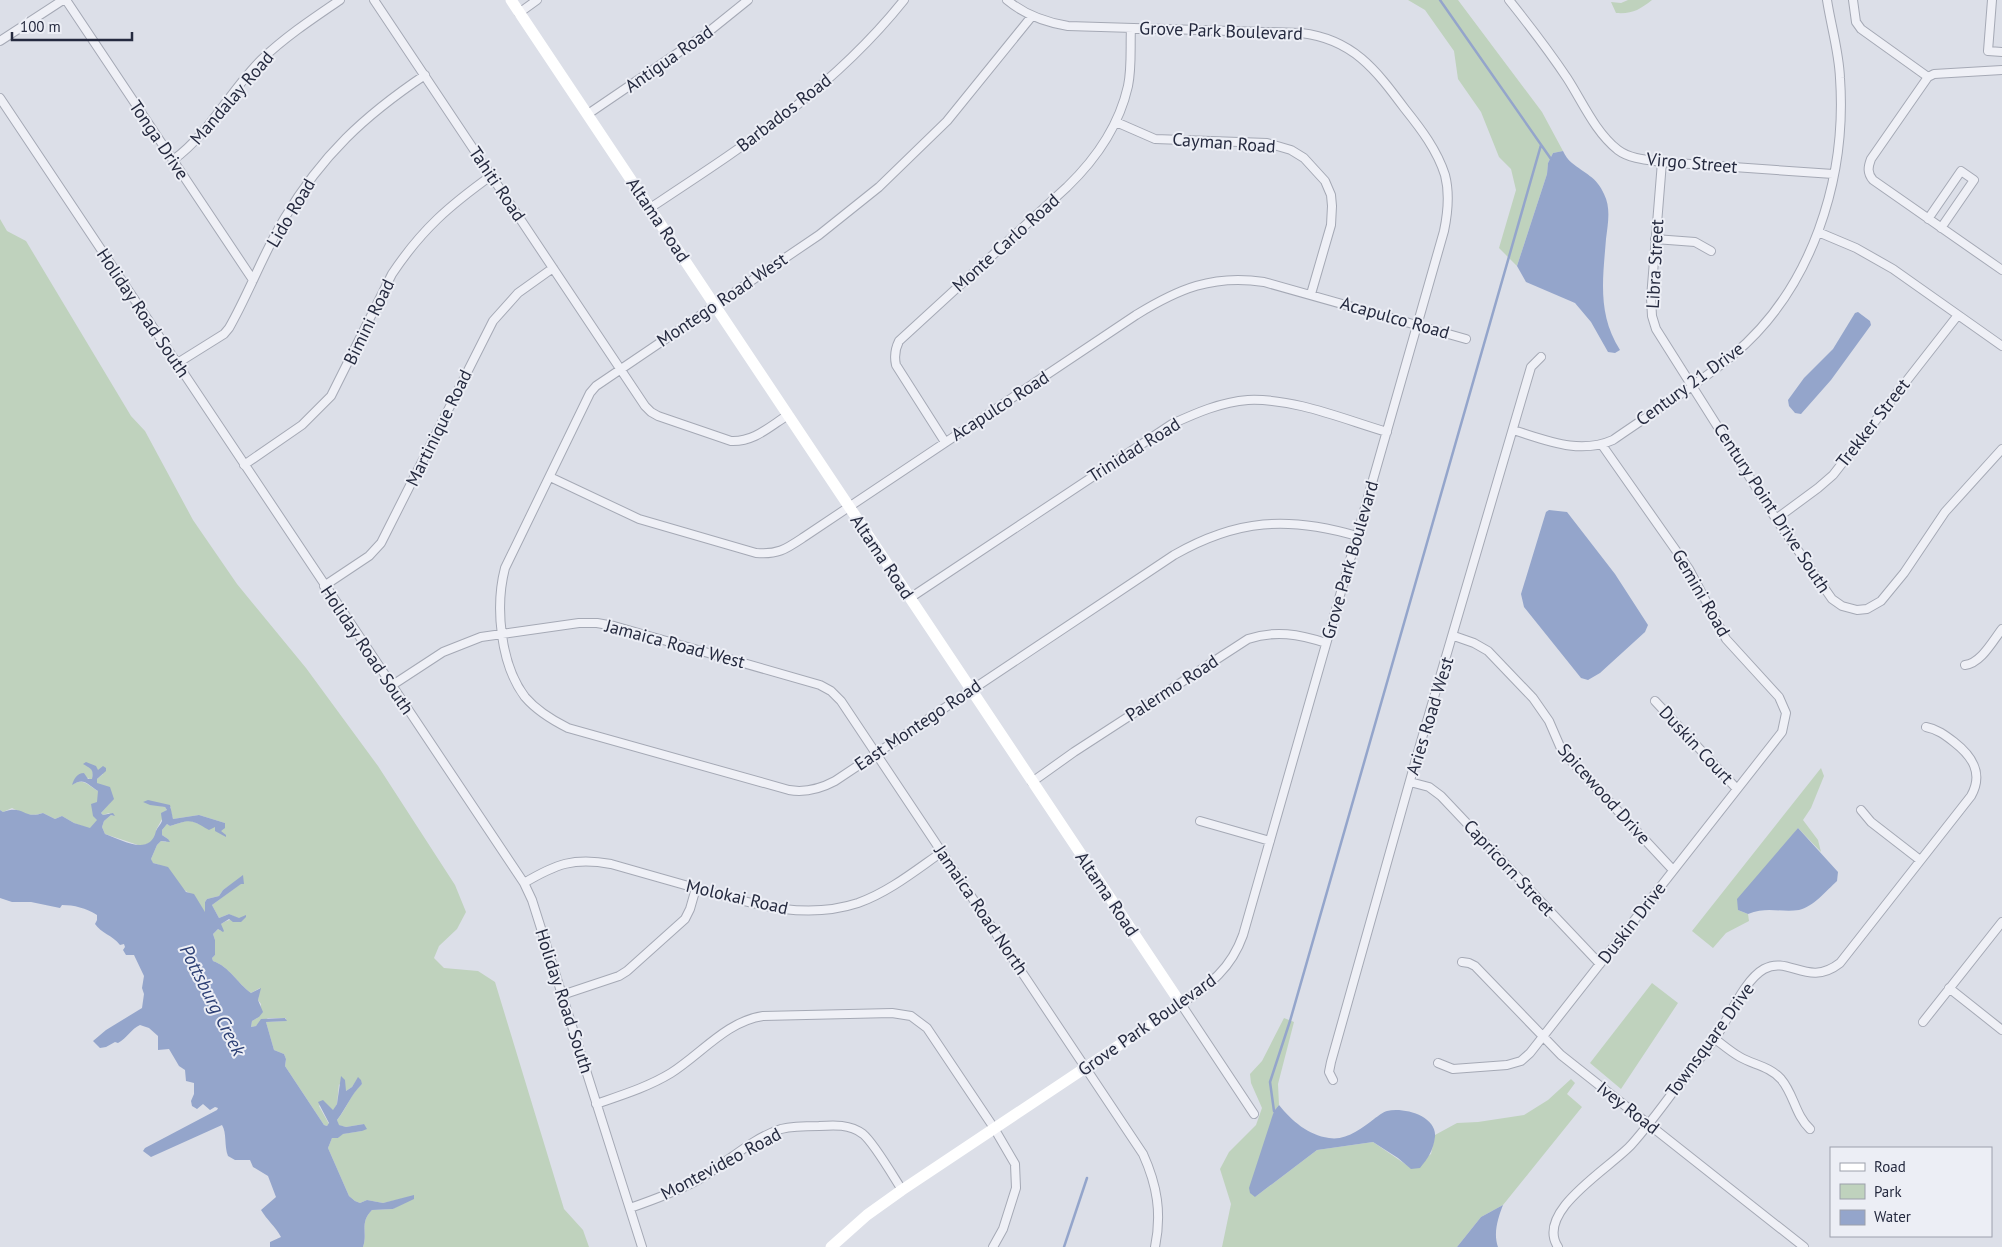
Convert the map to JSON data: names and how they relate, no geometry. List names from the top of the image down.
{
  "streets": {
    "street": [
      "Grove Park Boulevard",
      "Antigua Road",
      "Mandalay Road",
      "Barbados Road",
      "Tonga Drive",
      "Cayman Road",
      "Virgo Street",
      "Tahiti Road",
      "Lido Road",
      "Altama Road",
      "Monte Carlo Road",
      "Libra Street",
      "Montego Road West",
      "Holiday Road South",
      "Acapulco Road",
      "Bimini Road",
      "Century 21 Drive",
      "Trekker Street",
      "Martinique Road",
      "Trinidad Road",
      "Century Point Drive South",
      "Gemini Road",
      "Jamaica Road West",
      "Palermo Road",
      "Aries Road West",
      "East Montego Road",
      "Duskin Court",
      "Spicewood Drive",
      "Capricorn Street",
      "Molokai Road",
      "Jamaica Road North",
      "Duskin Drive",
      "Townsquare Drive",
      "Ivey Road",
      "Montevideo Road"
    ]
  },
  "crossings": [
    ["Grove Park Boulevard", "Altama Road"],
    ["Grove Park Boulevard", "Monte Carlo Road"],
    ["Grove Park Boulevard", "Montego Road West"],
    ["Grove Park Boulevard", "Acapulco Road"],
    ["Grove Park Boulevard", "Trinidad Road"],
    ["Grove Park Boulevard", "Palermo Road"],
    ["Grove Park Boulevard", "East Montego Road"],
    ["Grove Park Boulevard", "Jamaica Road North"],
    ["Grove Park Boulevard", "Montevideo Road"],
    ["Antigua Road", "Altama Road"],
    ["Mandalay Road", "Tonga Drive"],
    ["Barbados Road", "Altama Road"],
    ["Tonga Drive", "Lido Road"],
    ["Cayman Road", "Monte Carlo Road"],
    ["Cayman Road", "Acapulco Road"],
    ["Virgo Street", "Libra Street"],
    ["Virgo Street", "Century 21 Drive"],
    ["Tahiti Road", "Lido Road"],
    ["Tahiti Road", "Altama Road"],
    ["Tahiti Road", "Montego Road West"],
    ["Tahiti Road", "Bimini Road"],
    ["Tahiti Road", "Martinique Road"],
    ["Lido Road", "Holiday Road South"],
    ["Altama Road", "Montego Road West"],
    ["Altama Road", "Acapulco Road"],
    ["Altama Road", "Trinidad Road"],
    ["Altama Road", "Palermo Road"],
    ["Altama Road", "East Montego Road"],
    ["Monte Carlo Road", "Acapulco Road"],
    ["Libra Street", "Century 21 Drive"],
    ["Libra Street", "Century Point Drive South"],
    ["Montego Road West", "Acapulco Road"],
    ["Montego Road West", "Jamaica Road West"],
    ["Montego Road West", "East Montego Road"],
    ["Holiday Road South", "Bimini Road"],
    ["Holiday Road South", "Martinique Road"],
    ["Holiday Road South", "Jamaica Road West"],
    ["Holiday Road South", "Molokai Road"],
    ["Holiday Road South", "Montevideo Road"],
    ["Century 21 Drive", "Century Point Drive South"],
    ["Century 21 Drive", "Gemini Road"],
    ["Century 21 Drive", "Aries Road West"],
    ["Trekker Street", "Century Point Drive South"],
    ["Gemini Road", "Duskin Drive"],
    ["Jamaica Road West", "East Montego Road"],
    ["Jamaica Road West", "Jamaica Road North"],
    ["Aries Road West", "Spicewood Drive"],
    ["Aries Road West", "Capricorn Street"],
    ["East Montego Road", "Jamaica Road North"],
    ["Duskin Court", "Duskin Drive"],
    ["Spicewood Drive", "Duskin Drive"],
    ["Capricorn Street", "Duskin Drive"],
    ["Molokai Road", "Jamaica Road North"],
    ["Duskin Drive", "Ivey Road"],
    ["Townsquare Drive", "Ivey Road"]
  ],
  "water": ["Pottsburg Creek"],
  "legend": ["Road", "Park", "Water"],
  "scale_bar": "100 m"
}
